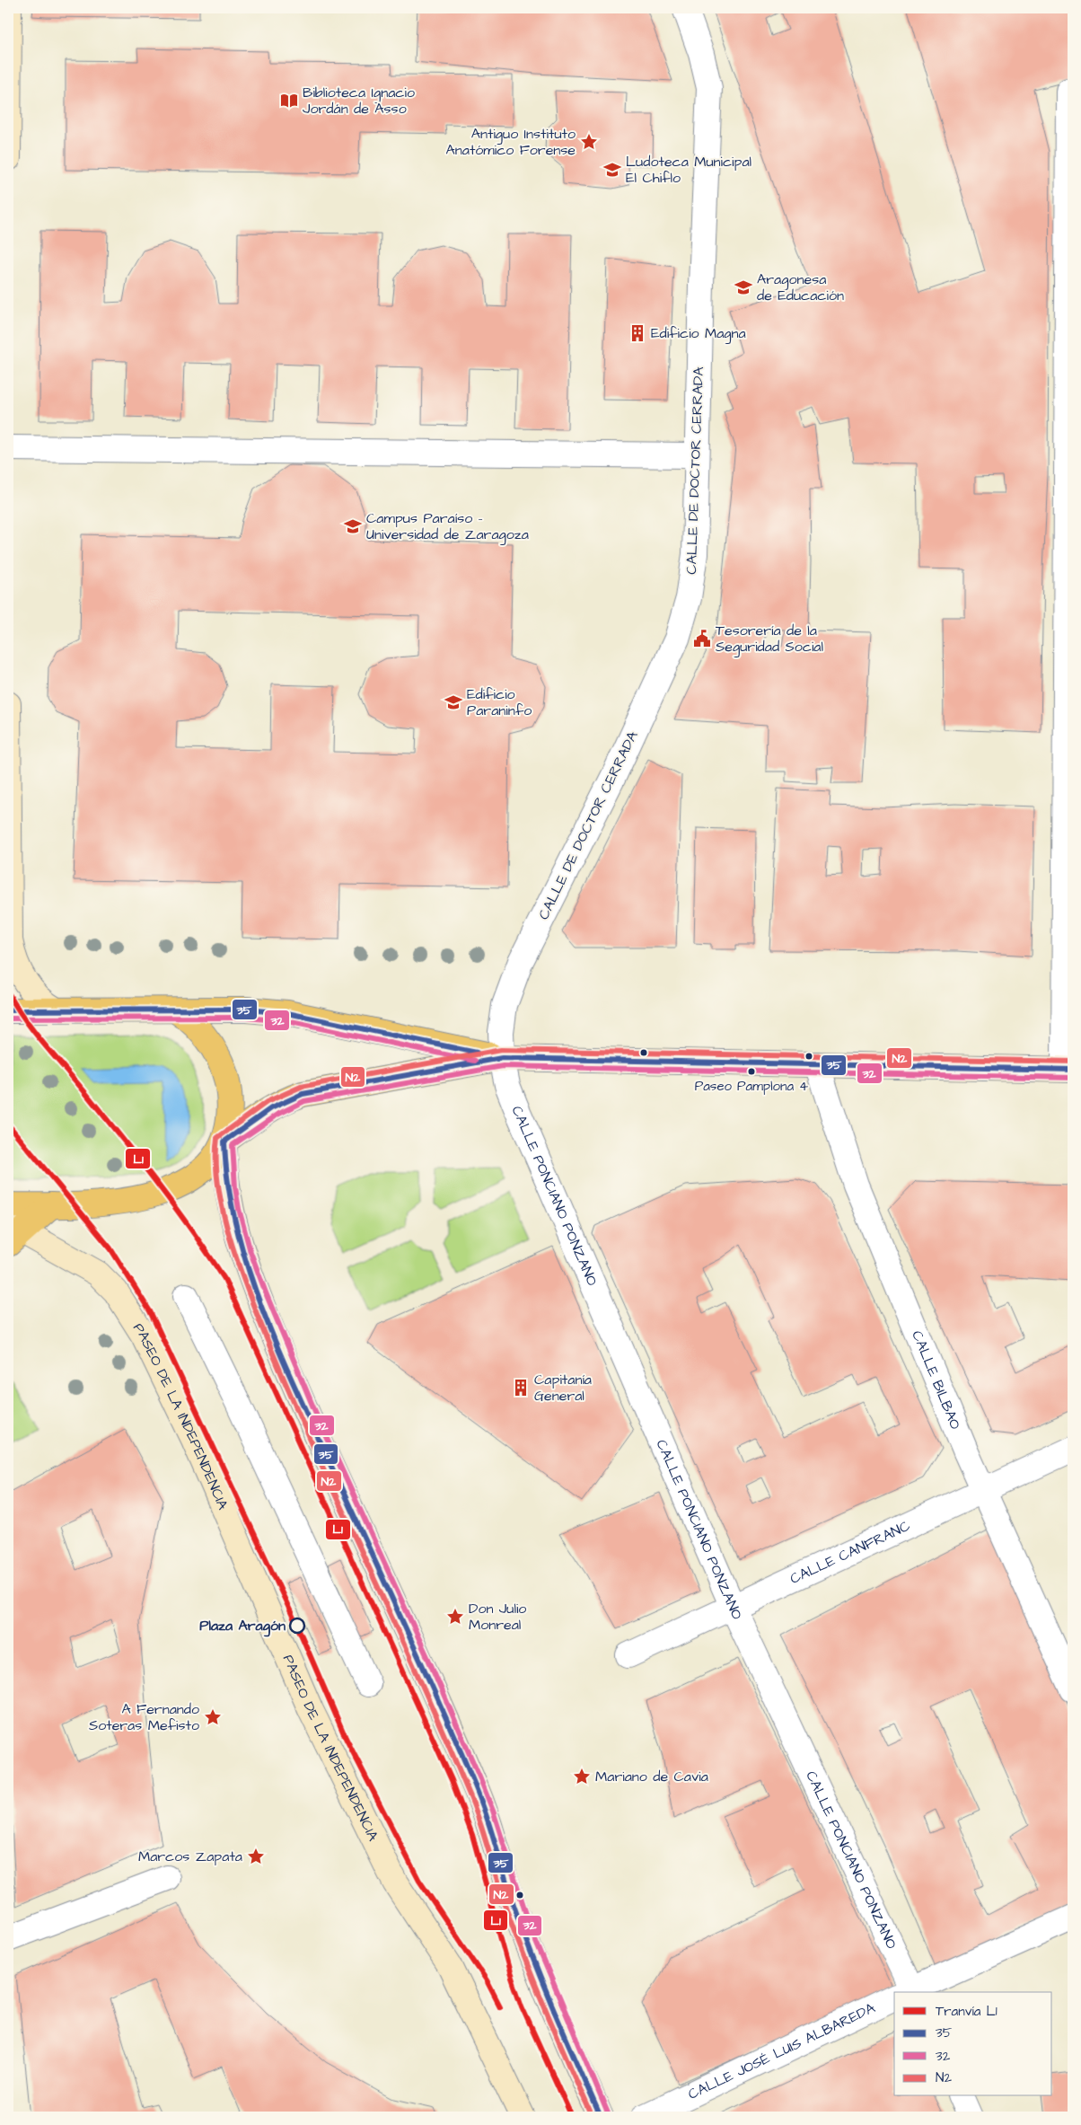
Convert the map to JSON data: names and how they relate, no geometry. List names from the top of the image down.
{
  "streets": {
    "street": [
      "CALLE DE DOCTOR CERRADA",
      "CALLE PONCIANO PONZANO",
      "CALLE BILBAO",
      "PASEO DE LA INDEPENDENCIA",
      "CALLE CANFRANC",
      "CALLE JOSÉ LUIS ALBAREDA"
    ]
  },
  "crossings": [
    ["CALLE DE DOCTOR CERRADA", "CALLE PONCIANO PONZANO"],
    ["CALLE PONCIANO PONZANO", "CALLE CANFRANC"],
    ["CALLE BILBAO", "CALLE CANFRANC"]
  ],
  "places": {
    "library": ["Biblioteca Ignacio Jordán de Asso"],
    "place": [
      "Antiguo Instituto Anatómico Forense",
      "Don Julio Monreal",
      "A Fernando Soteras Mefisto",
      "Mariano de Cavia",
      "Marcos Zapata"
    ],
    "school or university": [
      "Ludoteca Municipal El Chiflo",
      "Aragonesa de Educación",
      "Campus Paraíso - Universidad de Zaragoza",
      "Edificio Paraninfo"
    ],
    "building": ["Edificio Magna", "Capitanía General"],
    "public building": ["Tesorería de la Seguridad Social"],
    "other": ["Paseo Pamplona 4", "Plaza Aragón"]
  },
  "lines": [
    "tram line L1",
    "transit line 35",
    "transit line 32",
    "transit line N2"
  ],
  "legend": [
    "Tranvía L1",
    "35",
    "32",
    "N2"
  ]
}
